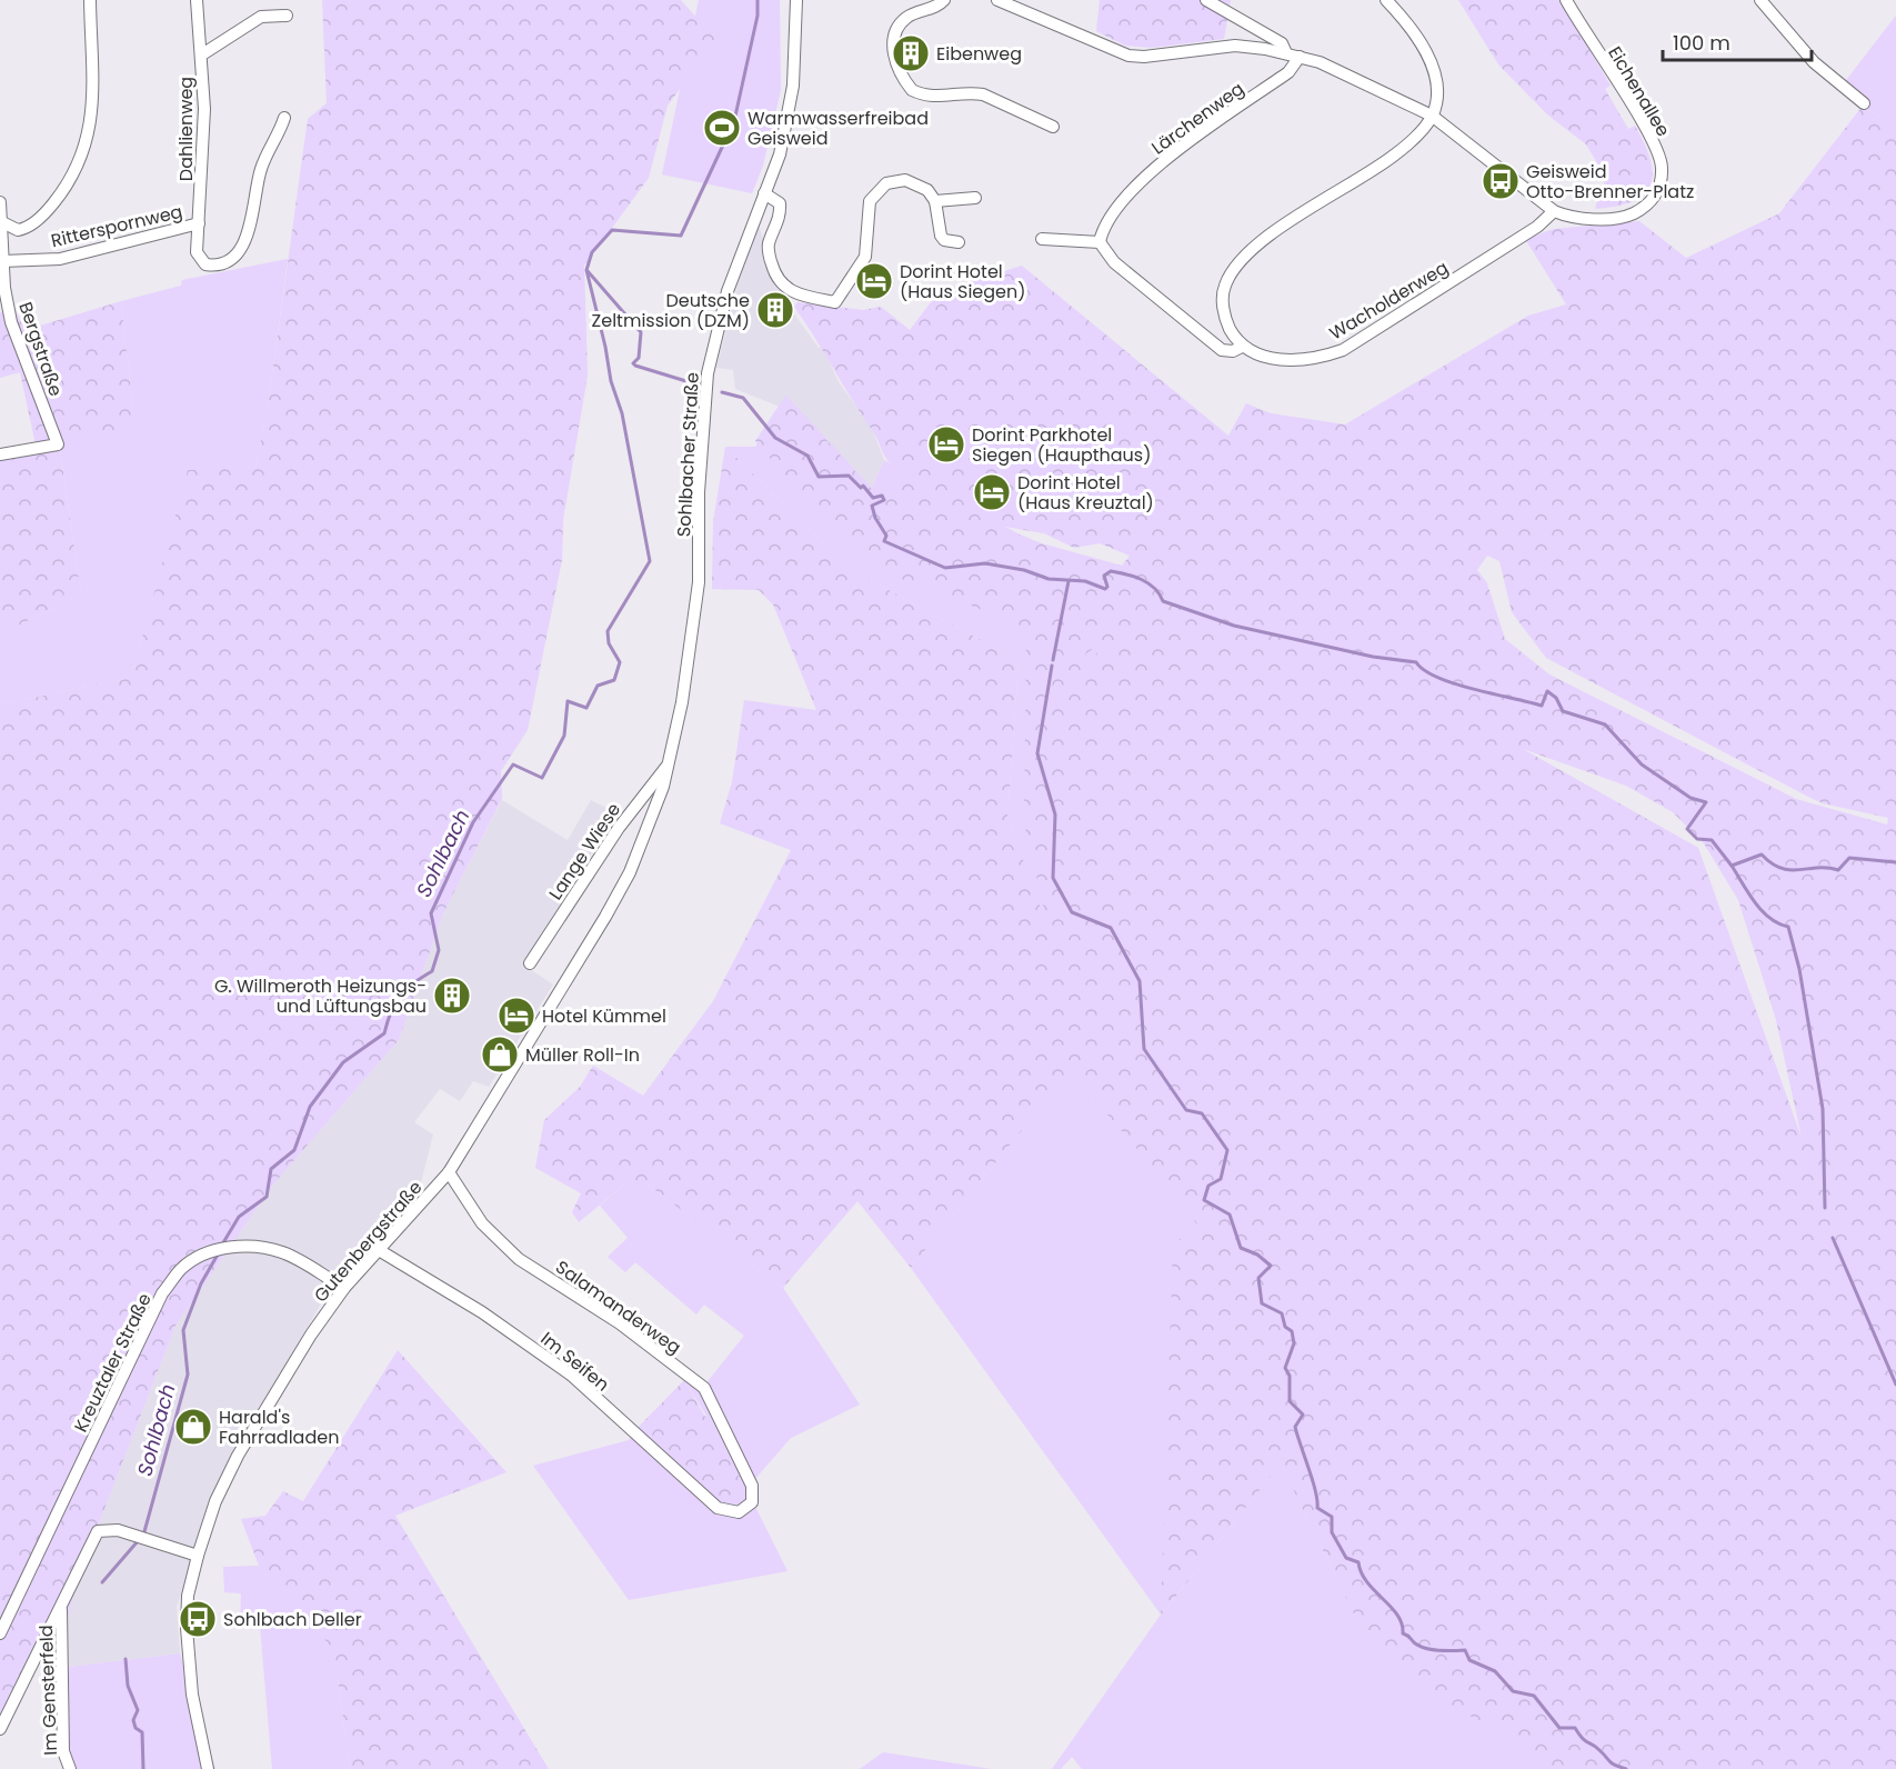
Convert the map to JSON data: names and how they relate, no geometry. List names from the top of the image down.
{
  "streets": {
    "street": [
      "Eichenallee",
      "Lärchenweg",
      "Dahlienweg",
      "Ritterspornweg",
      "Wacholderweg",
      "Bergstraße",
      "Sohlbacher Straße",
      "Lange Wiese",
      "Gutenbergstraße",
      "Salamanderweg",
      "Im Seifen",
      "Kreuztaler Straße",
      "Im Gensterfeld"
    ]
  },
  "crossings": [
    ["Eichenallee", "Wacholderweg"],
    ["Dahlienweg", "Ritterspornweg"],
    ["Ritterspornweg", "Bergstraße"],
    ["Sohlbacher Straße", "Lange Wiese"],
    ["Sohlbacher Straße", "Gutenbergstraße"],
    ["Lange Wiese", "Gutenbergstraße"],
    ["Gutenbergstraße", "Salamanderweg"],
    ["Gutenbergstraße", "Im Seifen"],
    ["Gutenbergstraße", "Kreuztaler Straße"],
    ["Salamanderweg", "Im Seifen"]
  ],
  "water": ["Sohlbach"],
  "places": {
    "building": ["Eibenweg", "Deutsche Zeltmission (DZM)", "G. Willmeroth Heizungs- und Lüftungsbau"],
    "sports": ["Warmwasserfreibad Geisweid"],
    "bus stop": ["Geisweid Otto-Brenner-Platz", "Sohlbach Deller"],
    "hotel": [
      "Dorint Hotel (Haus Siegen)",
      "Dorint Parkhotel Siegen (Haupthaus)",
      "Dorint Hotel (Haus Kreuztal)",
      "Hotel Kümmel"
    ],
    "shop": ["Müller Roll-In", "Harald's Fahrradladen"]
  },
  "scale_bar": "100 m"
}
